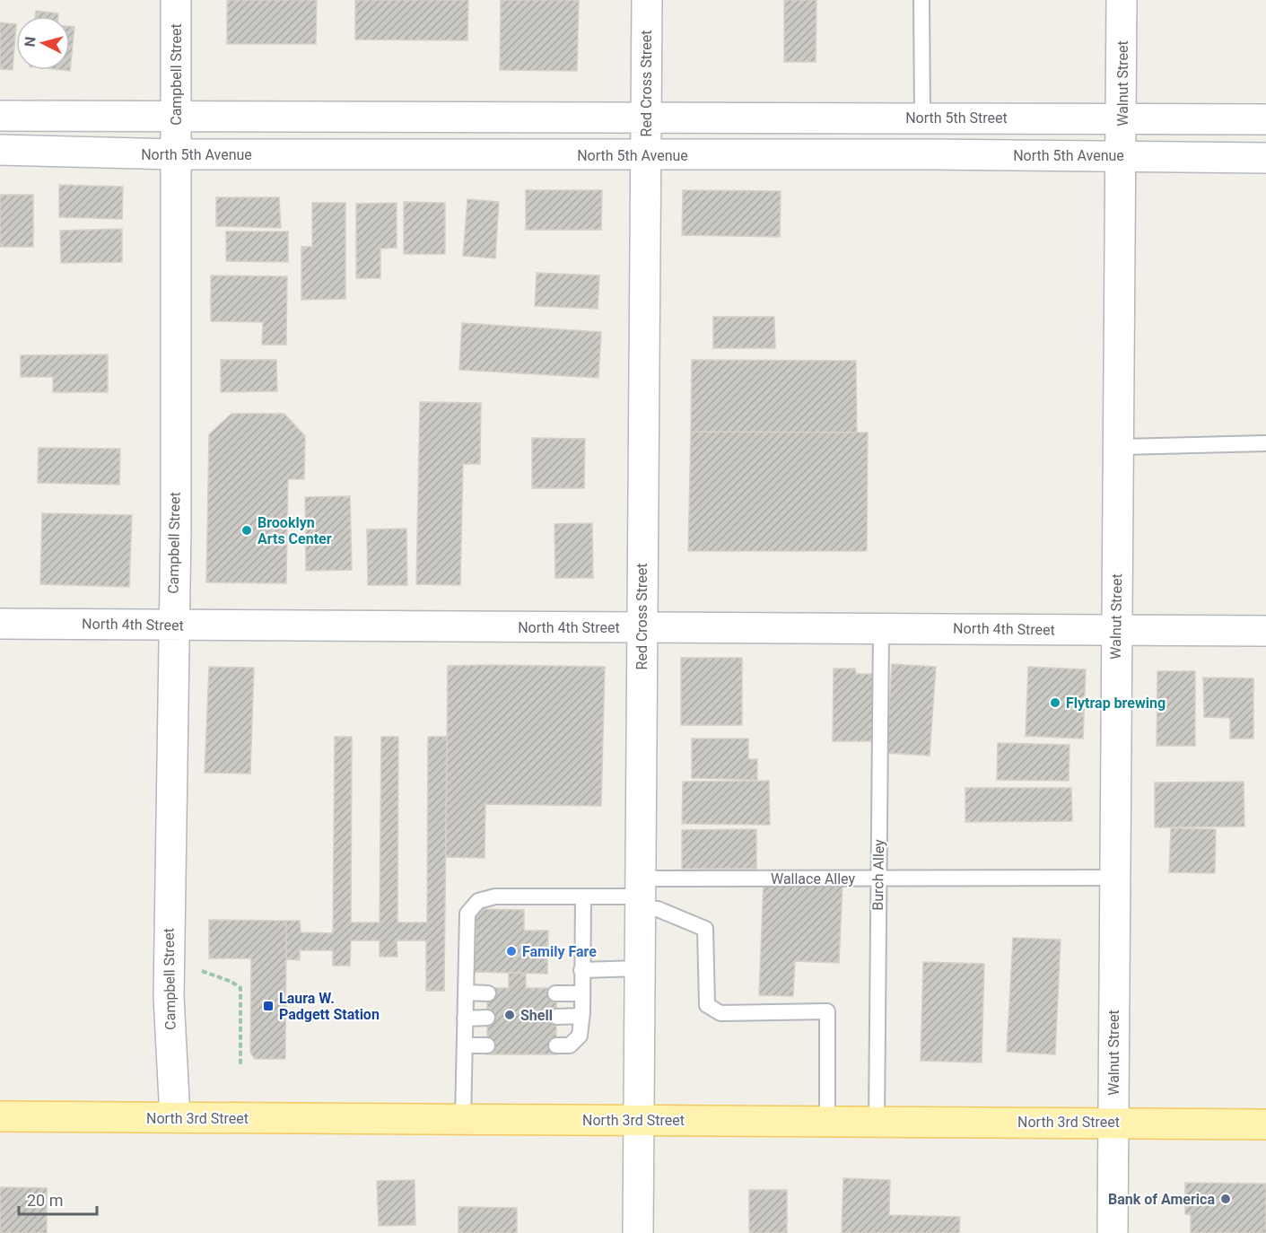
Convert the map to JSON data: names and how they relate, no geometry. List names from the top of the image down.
{
  "streets": {
    "main road": ["North 3rd Street"],
    "street": [
      "Campbell Street",
      "Red Cross Street",
      "Walnut Street",
      "North 5th Street",
      "North 5th Avenue",
      "North 4th Street"
    ],
    "lane": ["Burch Alley", "Wallace Alley"]
  },
  "crossings": [
    ["Campbell Street", "North 5th Avenue"],
    ["Campbell Street", "North 4th Street"],
    ["Campbell Street", "North 3rd Street"],
    ["Red Cross Street", "North 5th Street"],
    ["Red Cross Street", "North 5th Avenue"],
    ["Red Cross Street", "North 4th Street"],
    ["Red Cross Street", "Wallace Alley"],
    ["Red Cross Street", "North 3rd Street"],
    ["Walnut Street", "North 5th Street"],
    ["Walnut Street", "North 5th Avenue"],
    ["Walnut Street", "North 4th Street"],
    ["Walnut Street", "Wallace Alley"],
    ["Walnut Street", "North 3rd Street"],
    ["North 4th Street", "Burch Alley"],
    ["Burch Alley", "Wallace Alley"],
    ["Burch Alley", "North 3rd Street"]
  ],
  "places": {
    "other": [
      "Brooklyn Arts Center",
      "Flytrap brewing",
      "Family Fare",
      "Shell",
      "Bank of America"
    ],
    "transit": ["Laura W. Padgett Station"]
  },
  "scale_bar": "20 m",
  "north": "left"
}
